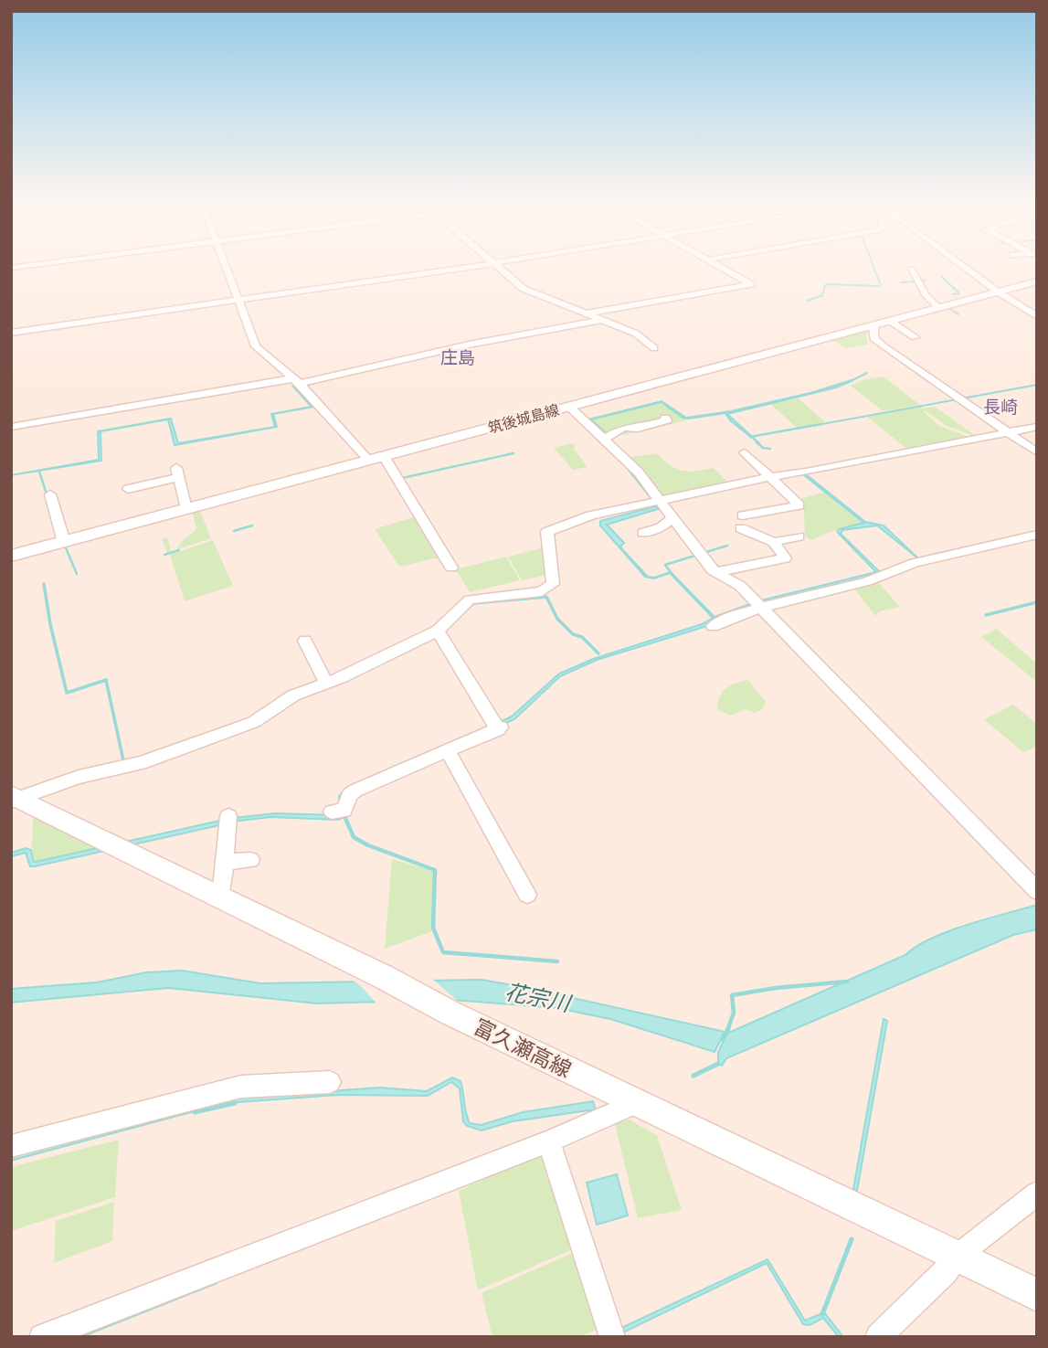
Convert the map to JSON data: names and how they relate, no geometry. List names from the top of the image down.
{
  "streets": {
    "main road": ["筑後城島線", "富久瀬高線"]
  },
  "districts": ["庄島", "長崎"],
  "water": ["花宗川"]
}
